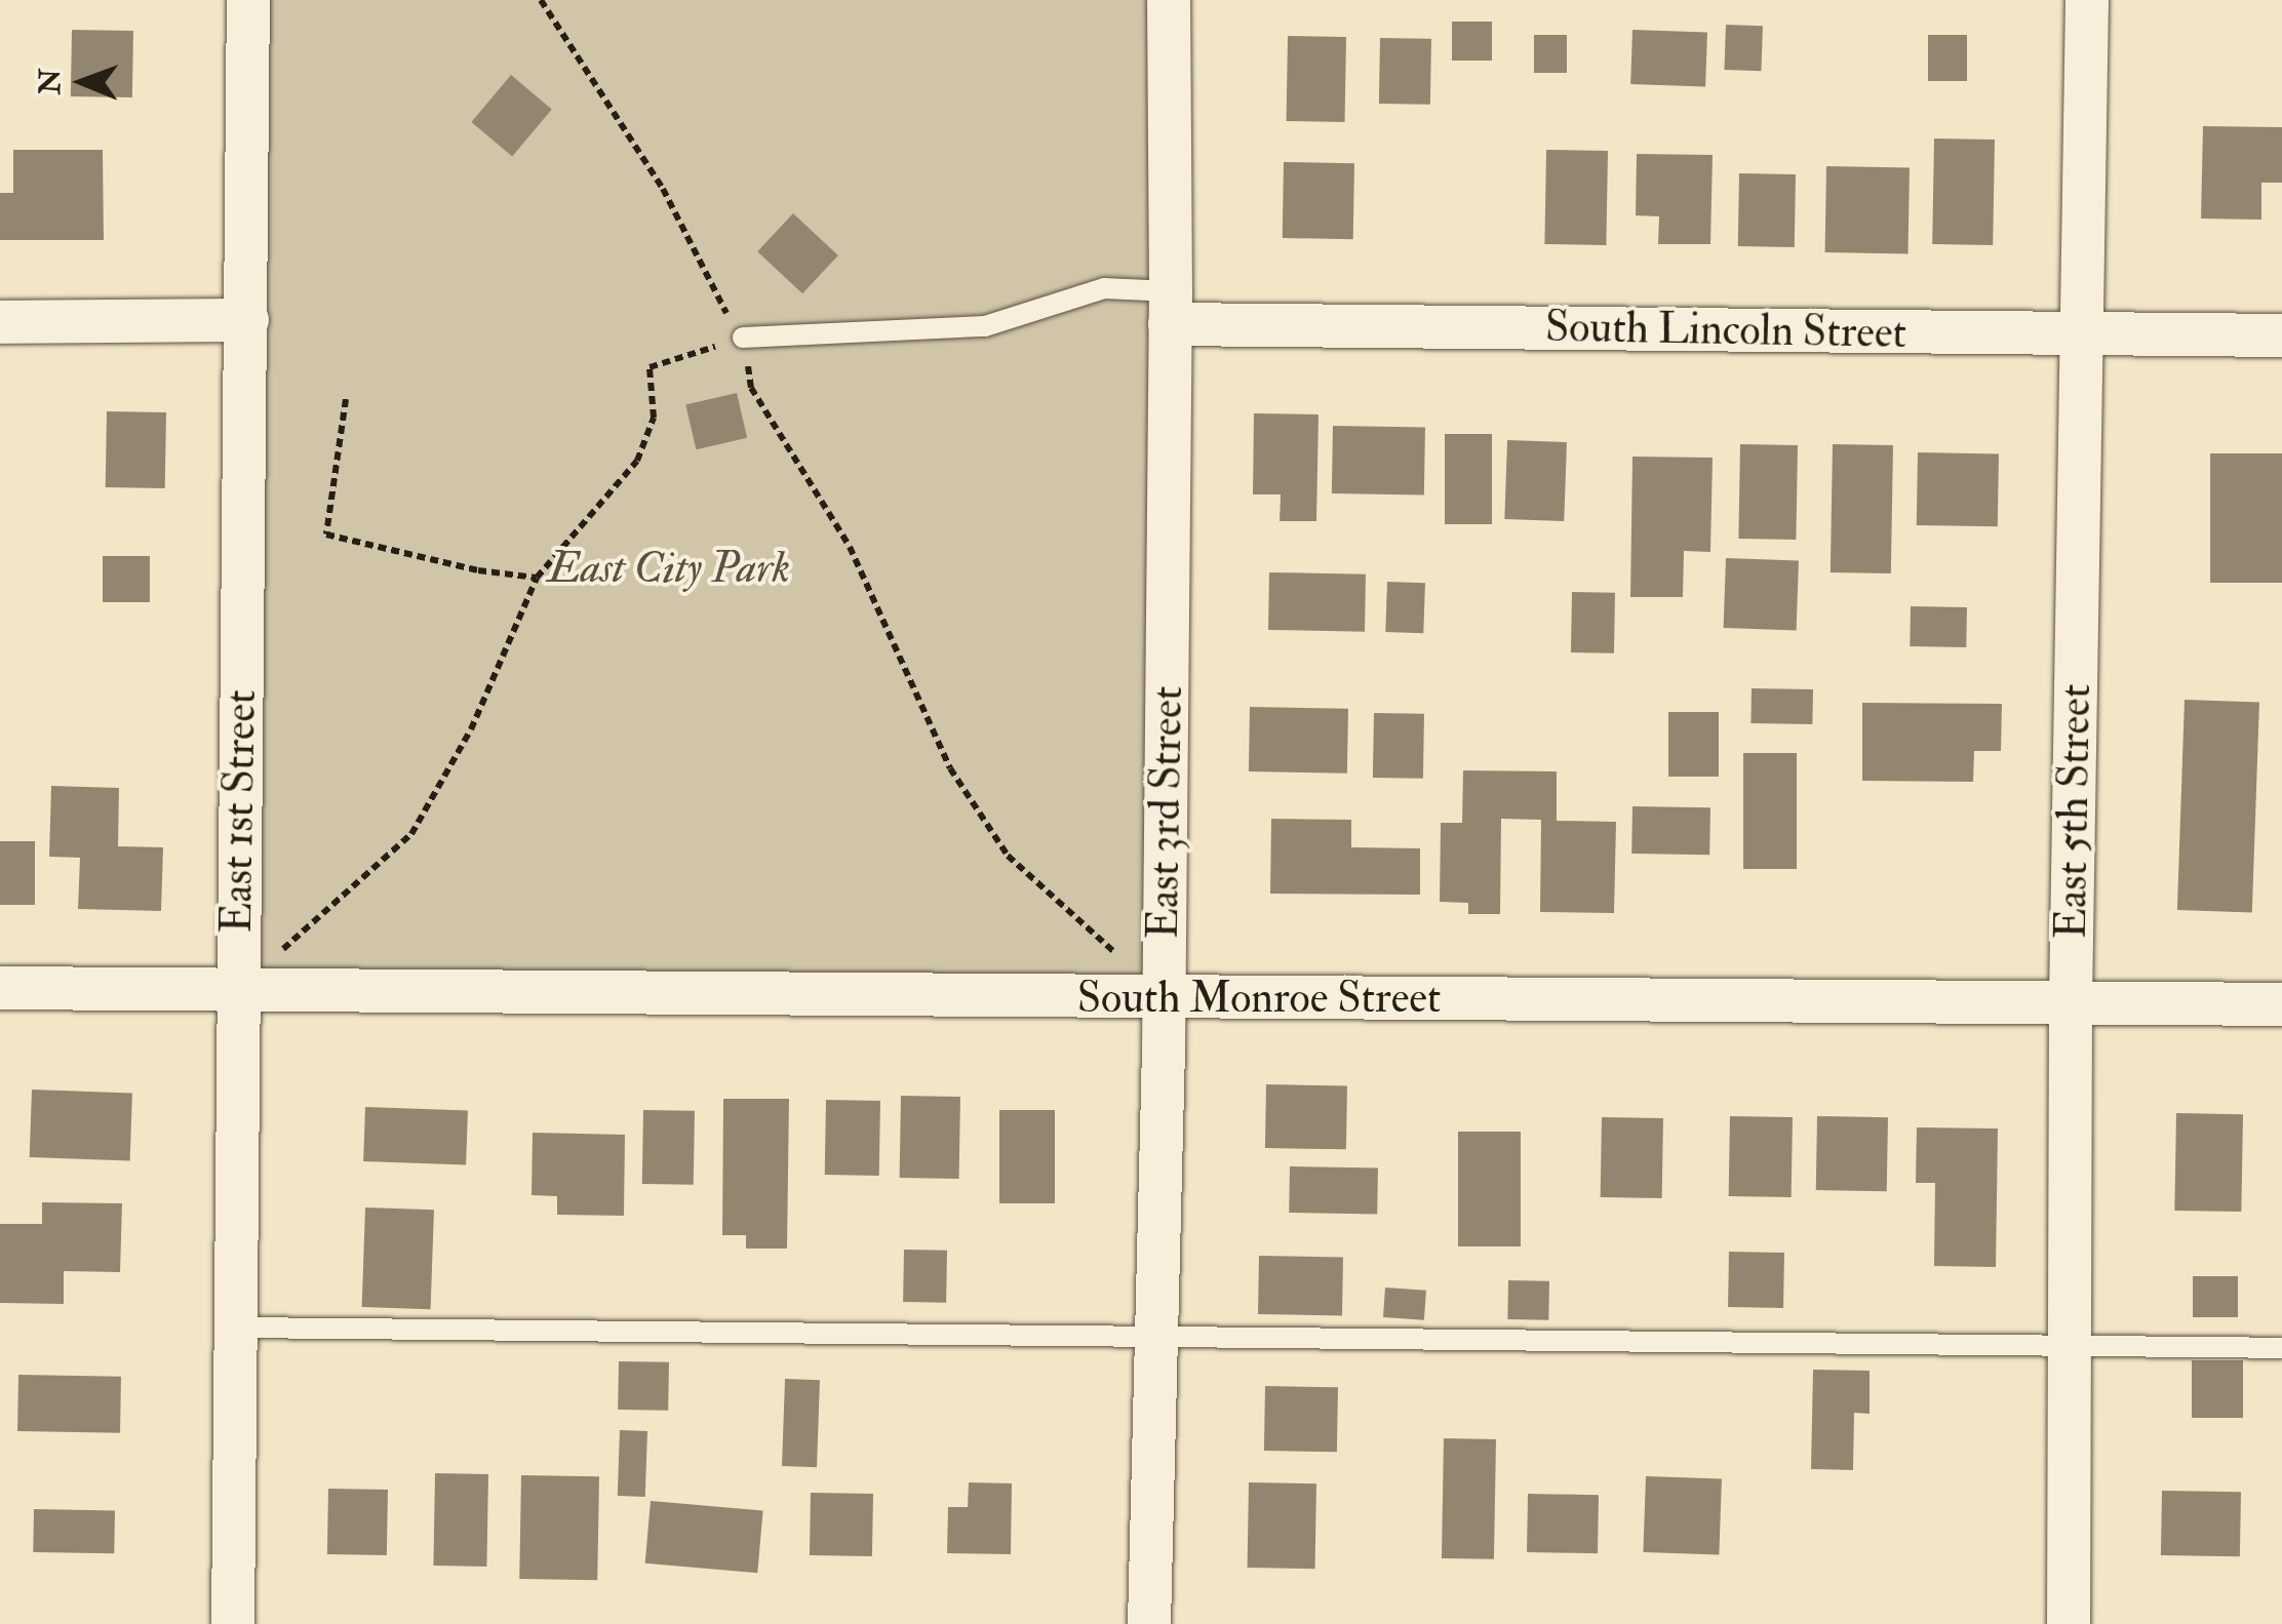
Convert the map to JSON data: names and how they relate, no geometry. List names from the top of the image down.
{
  "streets": {
    "street": [
      "South Lincoln Street",
      "East 1st Street",
      "East 5th Street",
      "East 3rd Street",
      "South Monroe Street"
    ]
  },
  "crossings": [
    ["South Lincoln Street", "East 5th Street"],
    ["South Lincoln Street", "East 3rd Street"],
    ["East 1st Street", "South Monroe Street"],
    ["East 5th Street", "South Monroe Street"],
    ["East 3rd Street", "South Monroe Street"]
  ],
  "parks": ["East City Park"],
  "north": "left"
}
